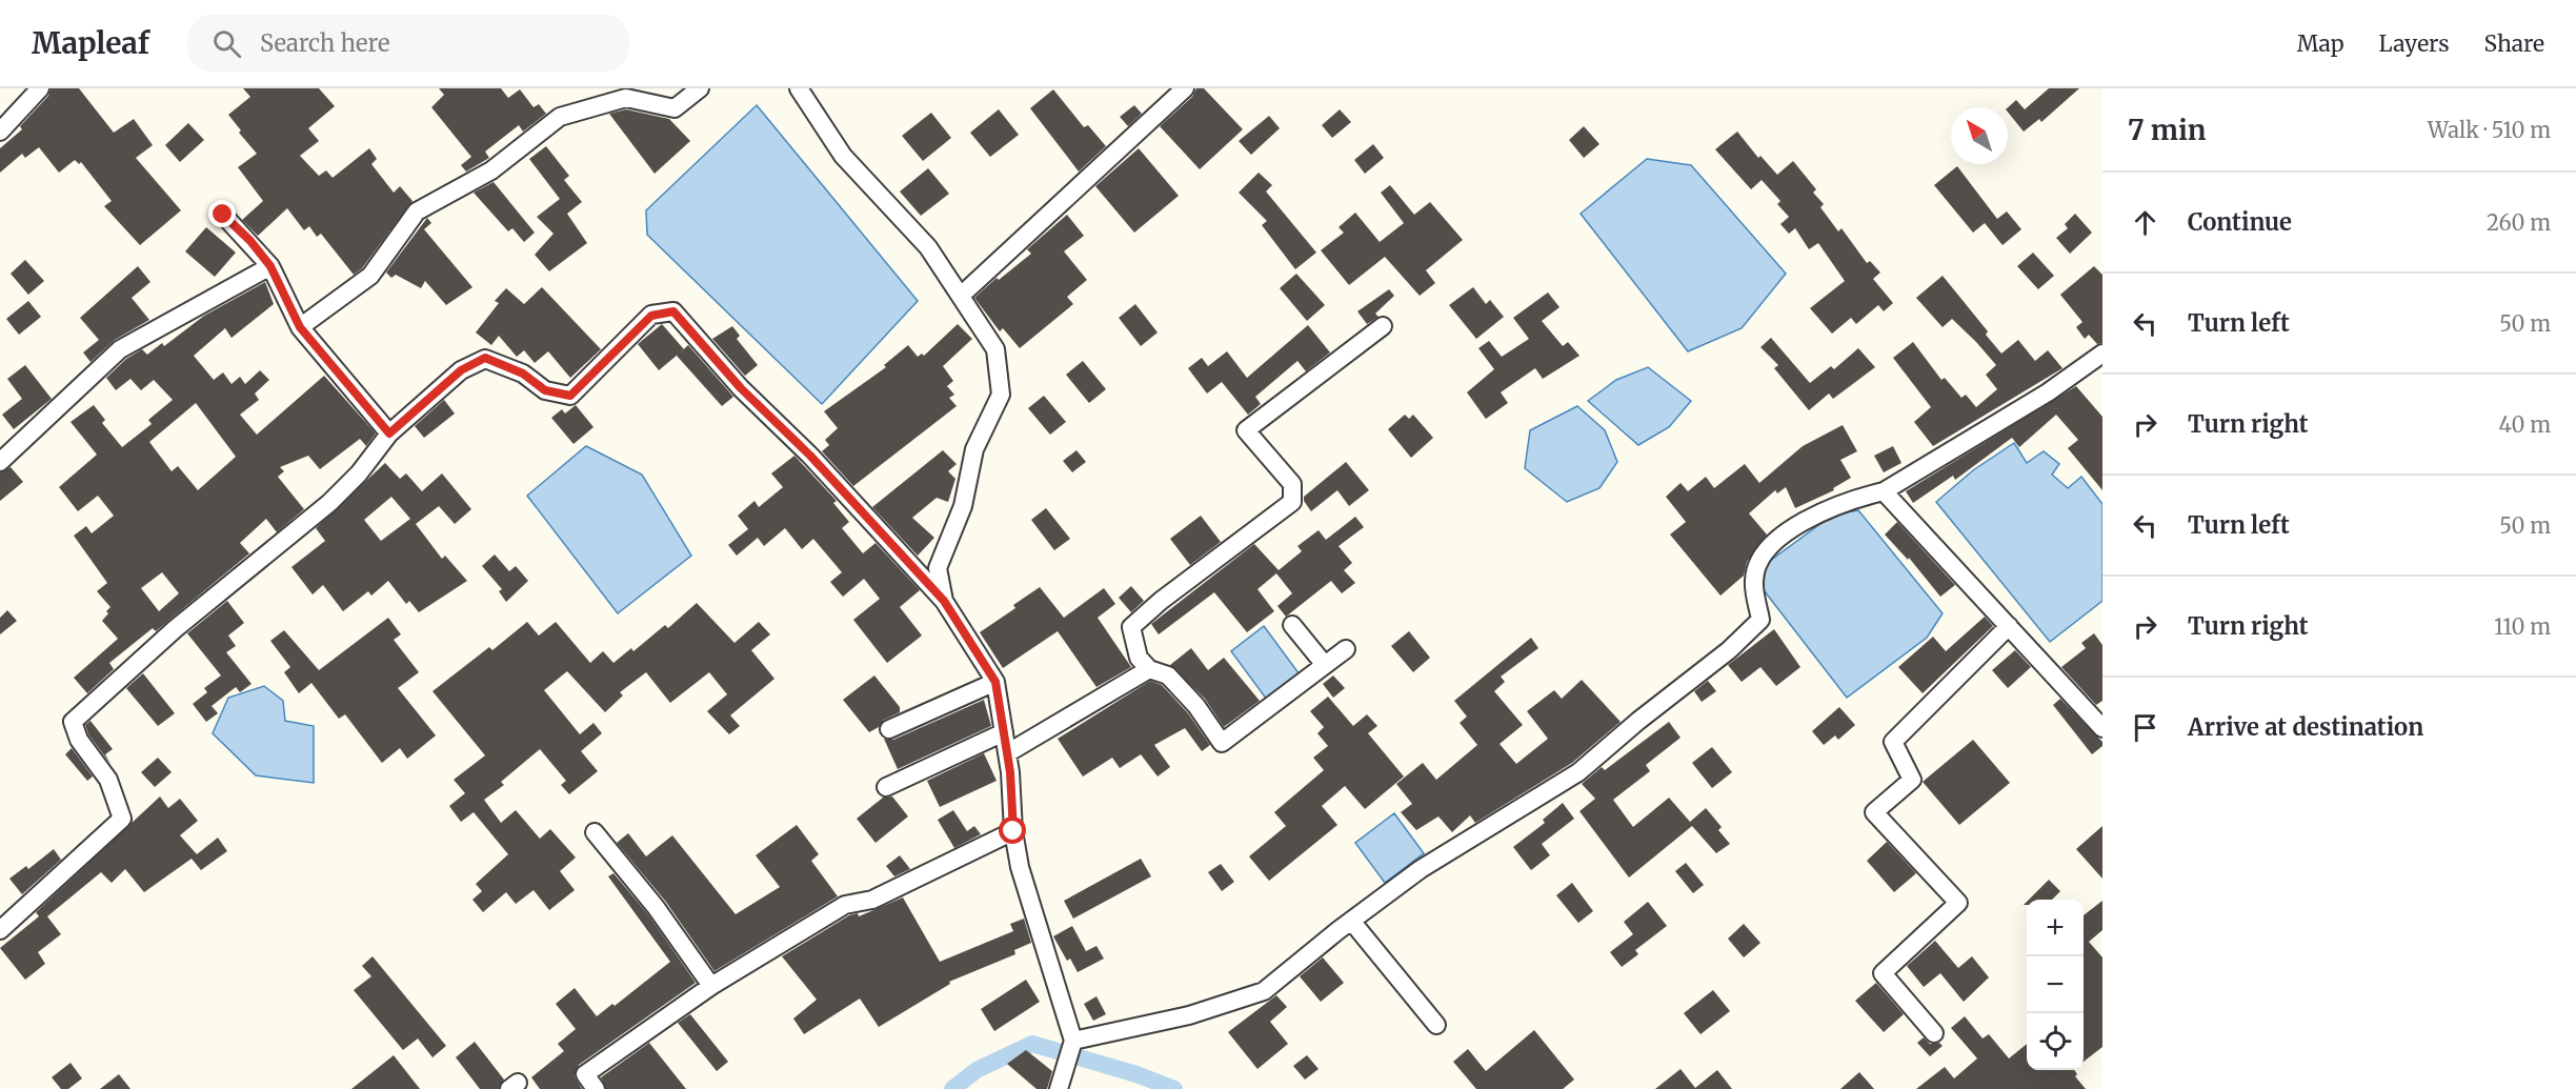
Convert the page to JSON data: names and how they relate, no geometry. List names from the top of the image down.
{
  "north": "top left",
  "page": {
    "header": "Mapleaf",
    "search": "Search here",
    "nav": ["Map", "Layers", "Share"],
    "heading": ["7 min", "Walk · 510 m"],
    "list": [
      ["Continue", "260 m"],
      ["Turn left", "50 m"],
      ["Turn right", "40 m"],
      ["Turn left", "50 m"],
      ["Turn right", "110 m"],
      "Arrive at destination"
    ],
    "map_buttons": ["+", "−"]
  }
}
